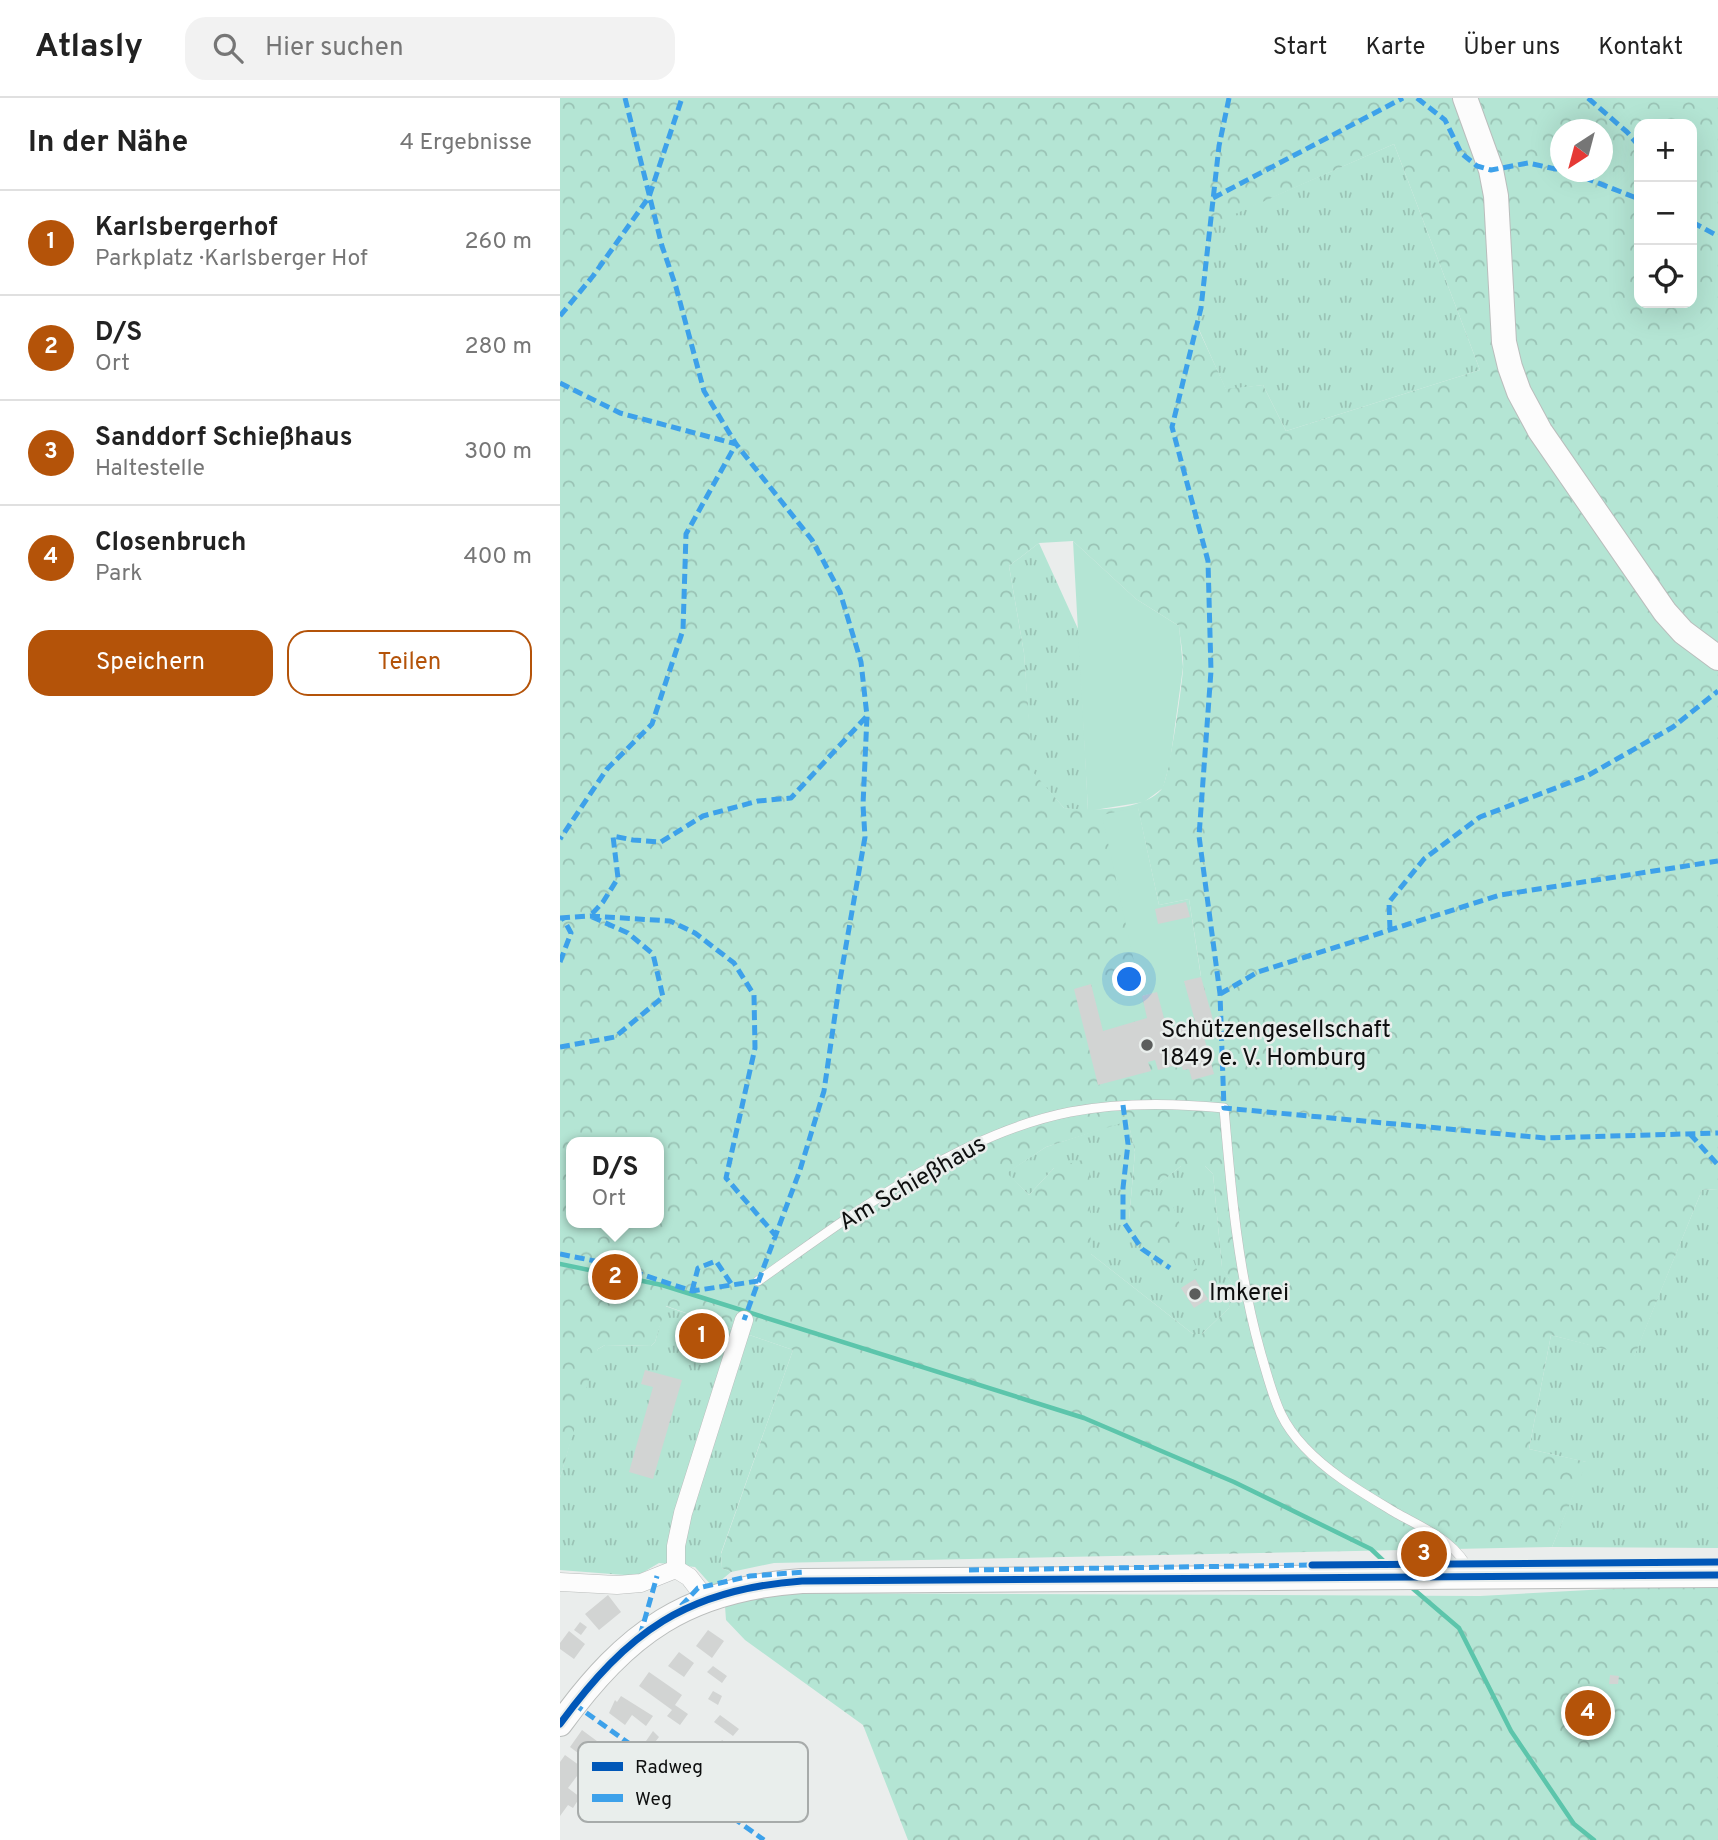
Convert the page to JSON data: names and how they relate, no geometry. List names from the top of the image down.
{
  "streets": {
    "lane": ["Am Schießhaus"]
  },
  "places": ["Schützengesellschaft 1849 e. V. Homburg", "Imkerei"],
  "legend": ["Radweg", "Weg"],
  "north": "bottom left",
  "page": {
    "header": "Atlasly",
    "search": "Hier suchen",
    "nav": [
      "Start",
      "Karte",
      "Über uns",
      "Kontakt"
    ],
    "heading": ["In der Nähe", "4 Ergebnisse"],
    "map_buttons": ["+", "−"],
    "list": [
      {
        "mark": "1",
        "name": "Karlsbergerhof",
        "note": "Parkplatz · Karlsberger Hof",
        "value": "260 m"
      },
      {
        "mark": "2",
        "name": "D/S",
        "note": "Ort",
        "value": "280 m"
      },
      {
        "mark": "3",
        "name": "Sanddorf Schießhaus",
        "note": "Haltestelle",
        "value": "300 m"
      },
      {
        "mark": "4",
        "name": "Closenbruch",
        "note": "Park",
        "value": "400 m"
      }
    ],
    "buttons": ["Speichern", "Teilen"],
    "popup": ["D/S", "Ort"],
    "pins": [
      "2",
      "1",
      "3",
      "4"
    ]
  }
}
